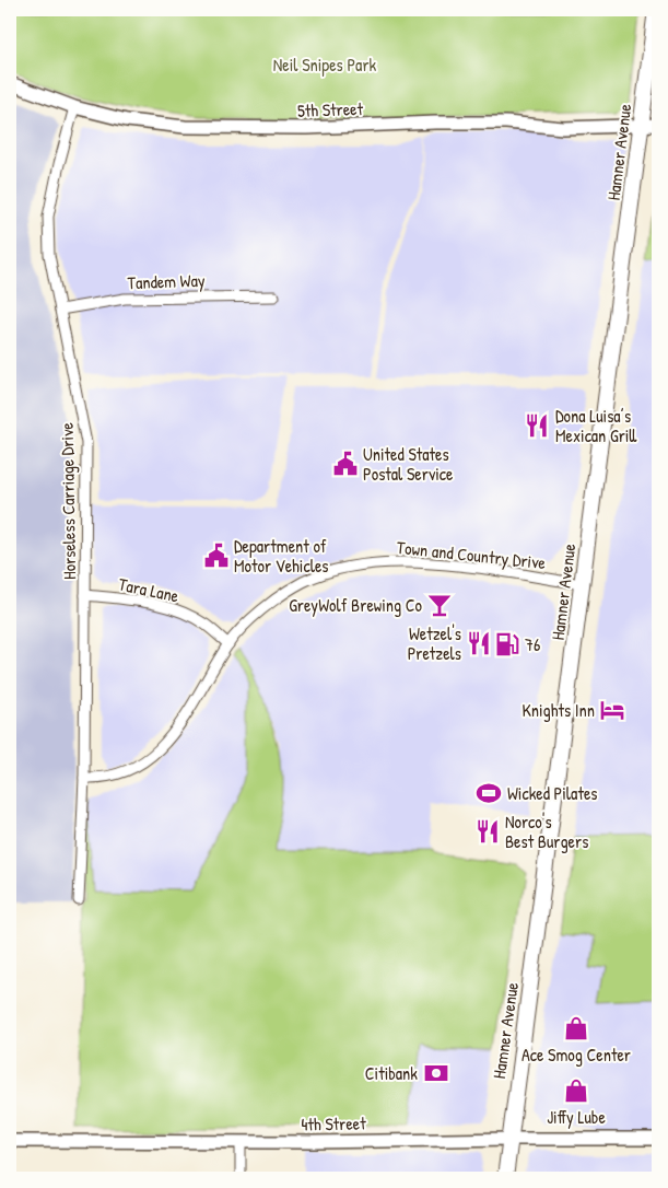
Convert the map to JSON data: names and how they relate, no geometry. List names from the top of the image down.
{
  "streets": {
    "main road": ["Hamner Avenue"],
    "street": [
      "5th Street",
      "Tandem Way",
      "Horseless Carriage Drive",
      "Town and Country Drive",
      "Tara Lane",
      "4th Street"
    ]
  },
  "crossings": [
    ["5th Street", "Hamner Avenue"],
    ["5th Street", "Horseless Carriage Drive"],
    ["Hamner Avenue", "Town and Country Drive"],
    ["Hamner Avenue", "4th Street"],
    ["Tandem Way", "Horseless Carriage Drive"],
    ["Horseless Carriage Drive", "Town and Country Drive"],
    ["Horseless Carriage Drive", "Tara Lane"],
    ["Town and Country Drive", "Tara Lane"]
  ],
  "parks": ["Neil Snipes Park"],
  "places": {
    "restaurant": ["Dona Luisa’s Mexican Grill", "Wetzel's Pretzels", "Norco's Best Burgers"],
    "public building": ["United States Postal Service", "Department of Motor Vehicles"],
    "bar": ["GreyWolf Brewing Co"],
    "fuel station": ["76"],
    "hotel": ["Knights Inn"],
    "sports": ["Wicked Pilates"],
    "shop": ["Ace Smog Center", "Jiffy Lube"],
    "bank": ["Citibank"]
  }
}
